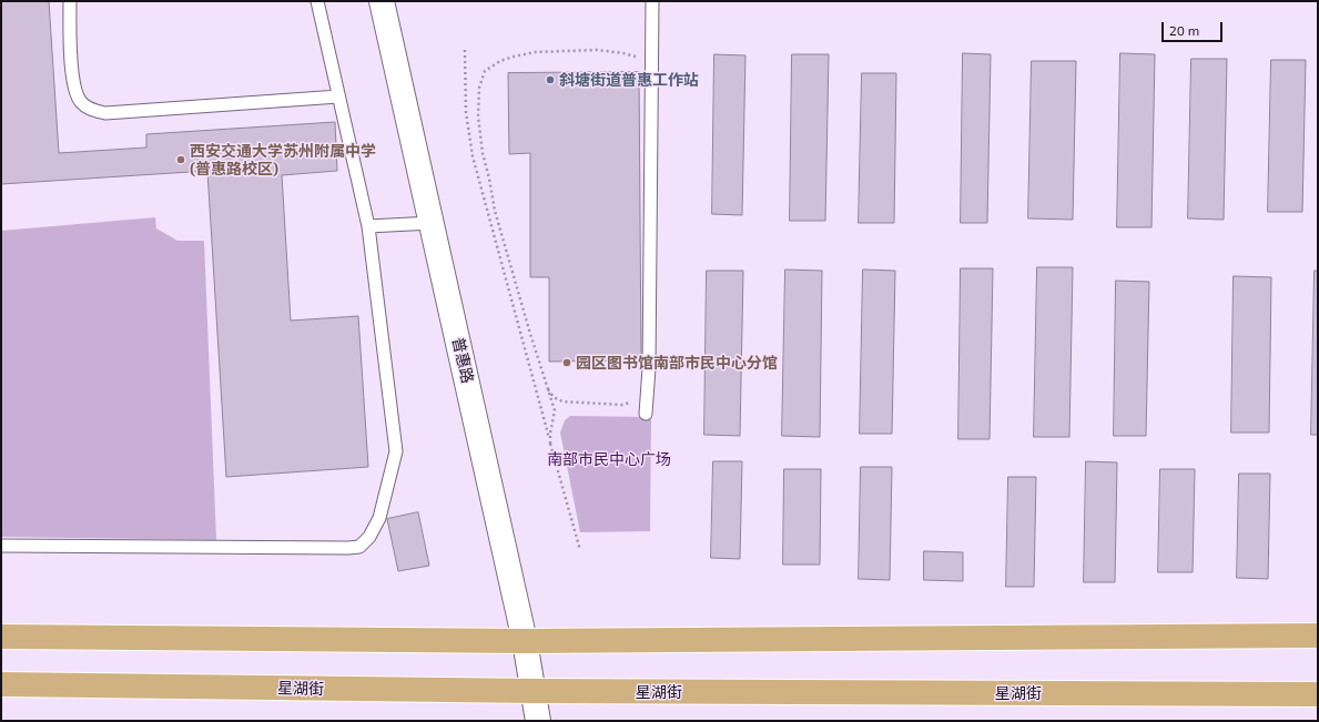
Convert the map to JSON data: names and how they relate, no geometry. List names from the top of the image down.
{
  "streets": {
    "main road": ["普惠路", "星湖街"]
  },
  "crossings": [
    ["普惠路", "星湖街"]
  ],
  "parks": ["南部市民中心广场"],
  "places": ["斜塘街道普惠工作站", "西安交通大学苏州附属中学 (普惠路校区)", "园区图书馆南部市民中心分馆"],
  "scale_bar": "20 m"
}
